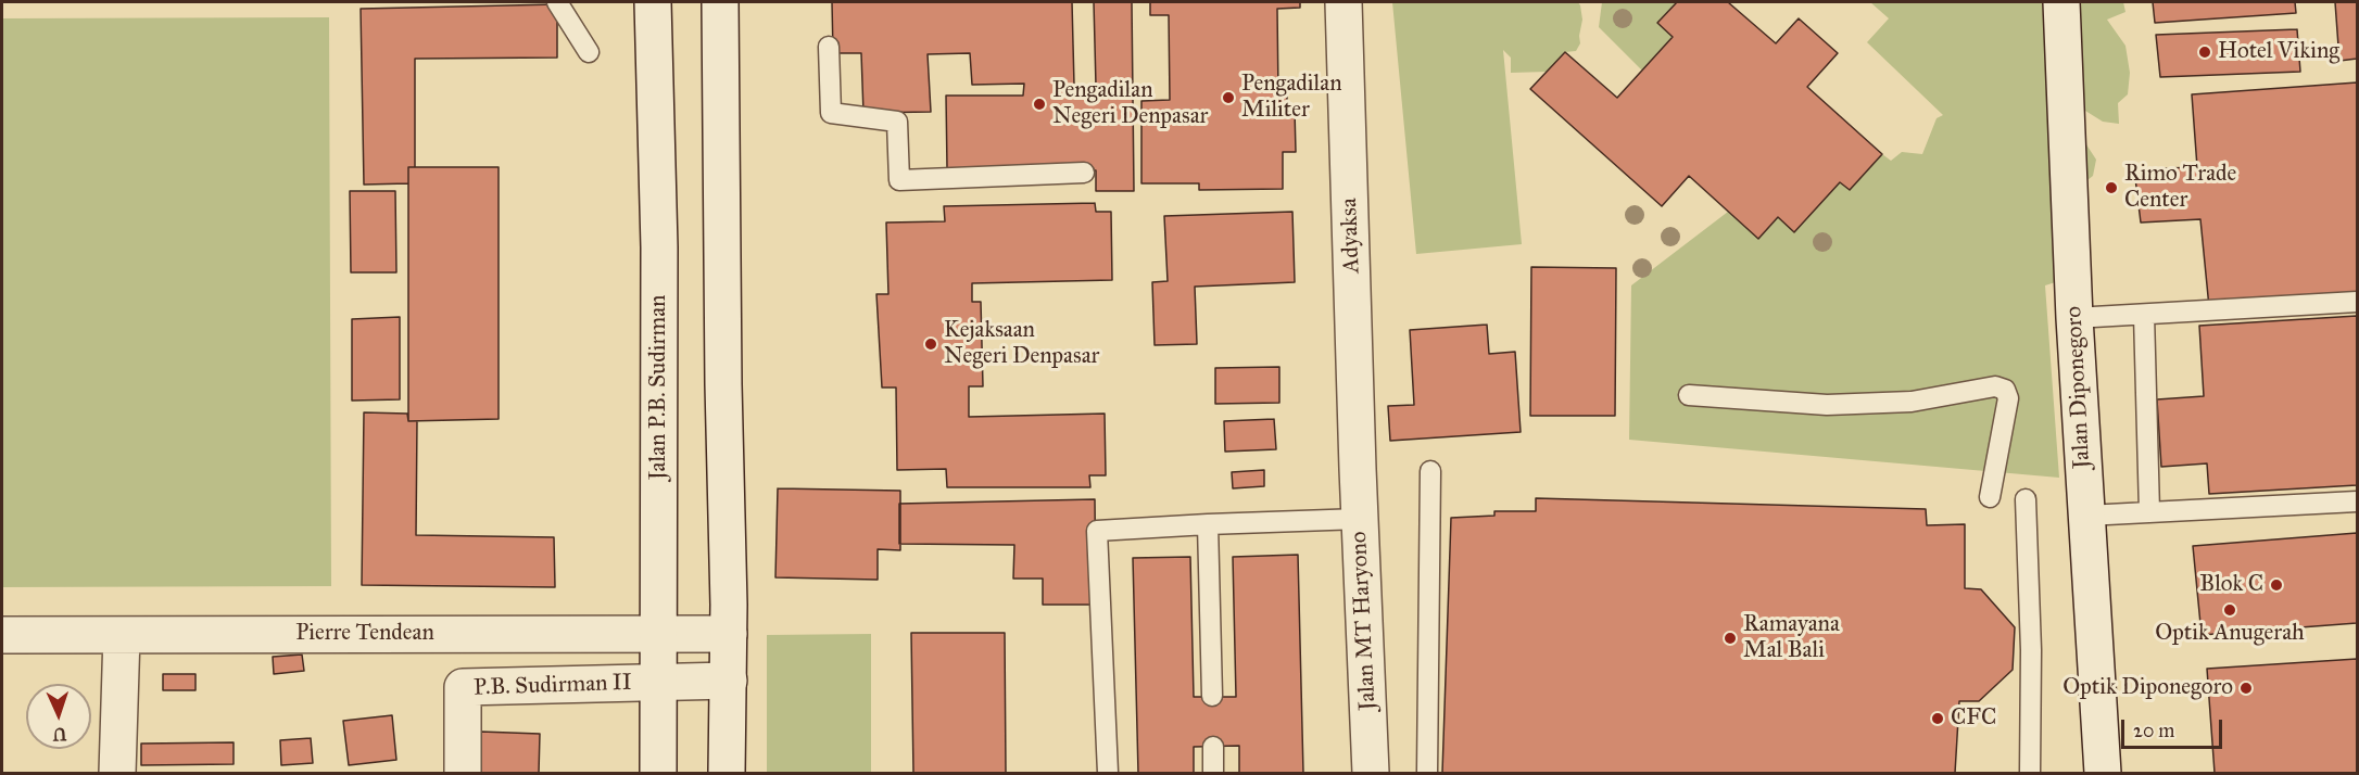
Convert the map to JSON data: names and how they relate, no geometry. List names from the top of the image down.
{
  "streets": {
    "main road": [
      "Adyaksa",
      "Jalan P.B. Sudirman",
      "Jalan Diponegoro",
      "Jalan MT Haryono",
      "Pierre Tendean",
      "P.B. Sudirman II"
    ]
  },
  "crossings": [
    ["Adyaksa", "Jalan MT Haryono"],
    ["Jalan P.B. Sudirman", "Pierre Tendean"],
    ["Jalan P.B. Sudirman", "P.B. Sudirman II"]
  ],
  "places": [
    "Hotel Viking",
    "Pengadilan Militer",
    "Pengadilan Negeri Denpasar",
    "Rimo Trade Center",
    "Kejaksaan Negeri Denpasar",
    "Blok C",
    "Optik Anugerah",
    "Ramayana Mal Bali",
    "Optik Diponegoro",
    "CFC"
  ],
  "scale_bar": "20 m",
  "north": "bottom"
}
